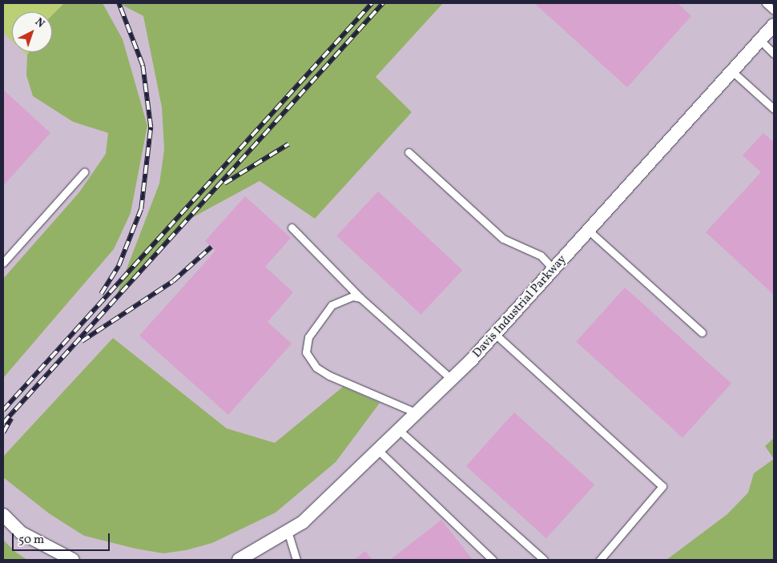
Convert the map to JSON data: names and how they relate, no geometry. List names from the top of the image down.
{
  "streets": {
    "street": ["Davis Industrial Parkway"]
  },
  "scale_bar": "50 m",
  "north": "top right"
}
